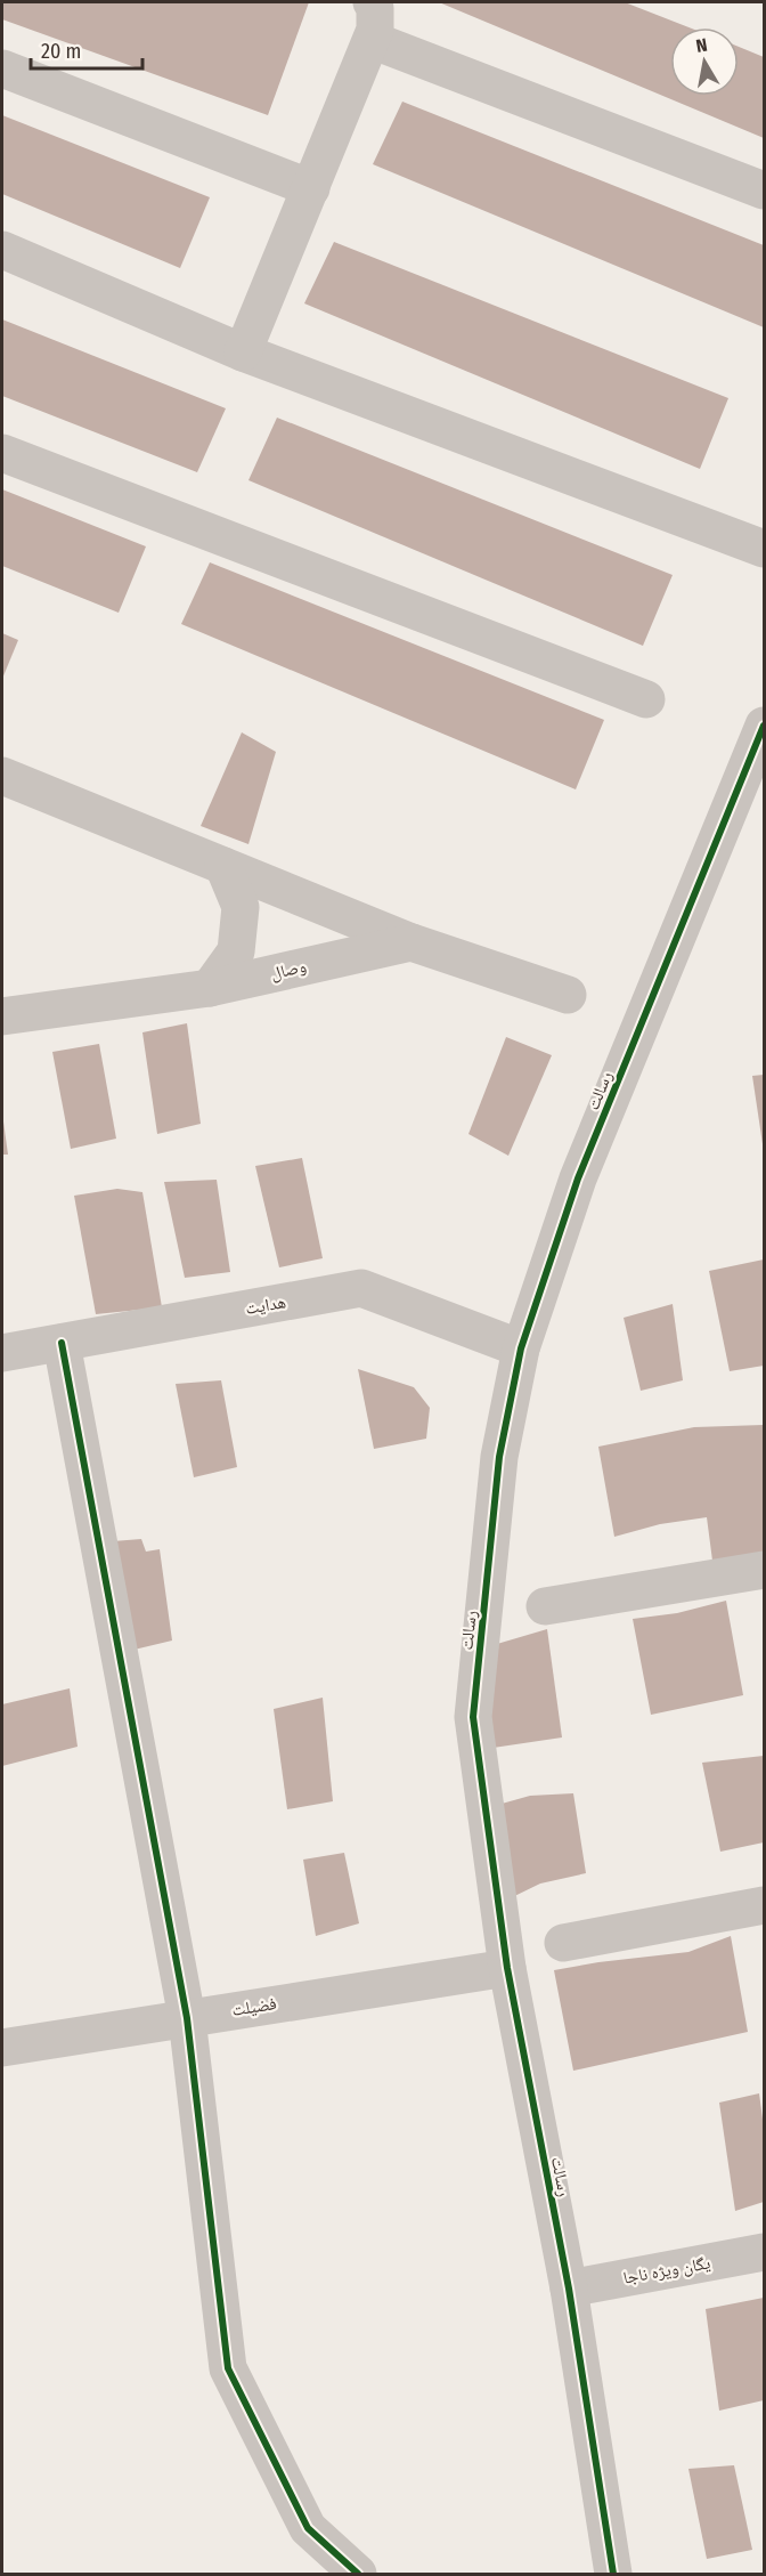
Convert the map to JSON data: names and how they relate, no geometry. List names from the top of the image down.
{
  "streets": {
    "street": [
      "وصال",
      "رسالت",
      "هدایت",
      "فضیلت",
      "یگان ویژه ناجا"
    ]
  },
  "crossings": [
    ["رسالت", "هدایت"],
    ["رسالت", "فضیلت"],
    ["رسالت", "یگان ویژه ناجا"]
  ],
  "scale_bar": "20 m",
  "north": "top"
}
